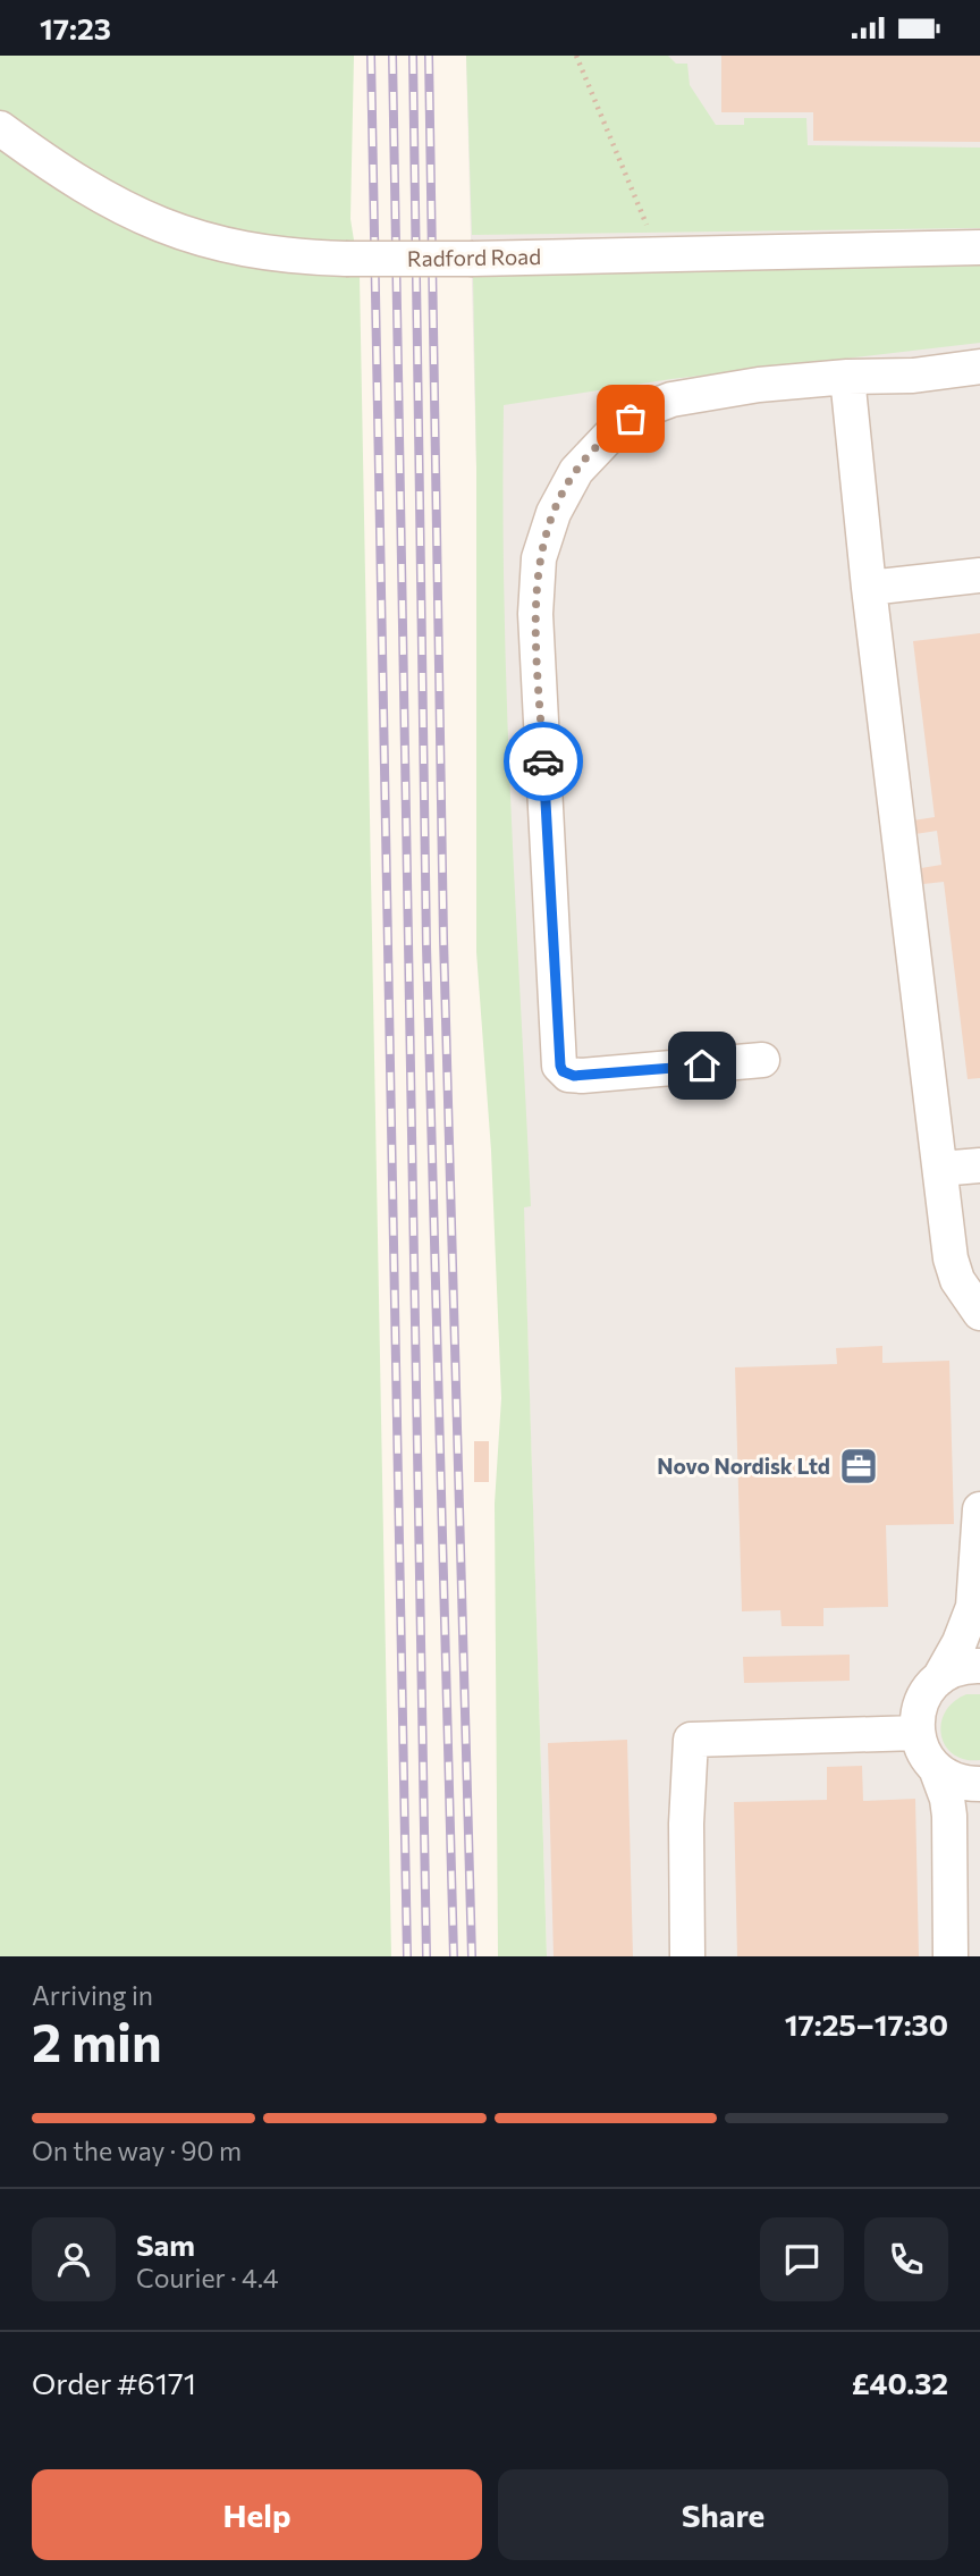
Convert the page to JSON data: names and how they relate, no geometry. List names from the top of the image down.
{
  "streets": {
    "street": ["Radford Road"]
  },
  "places": {
    "office": ["Novo Nordisk Ltd"]
  },
  "page": {
    "status": "17:23",
    "heading": ["2 min", "Arriving in", "17:25–17:30"],
    "panel": [
      "Sam",
      "Courier · 4.4",
      "Order #6171",
      "£40.32"
    ],
    "bar": "On the way · 90 m",
    "buttons": ["Help", "Share"]
  }
}
